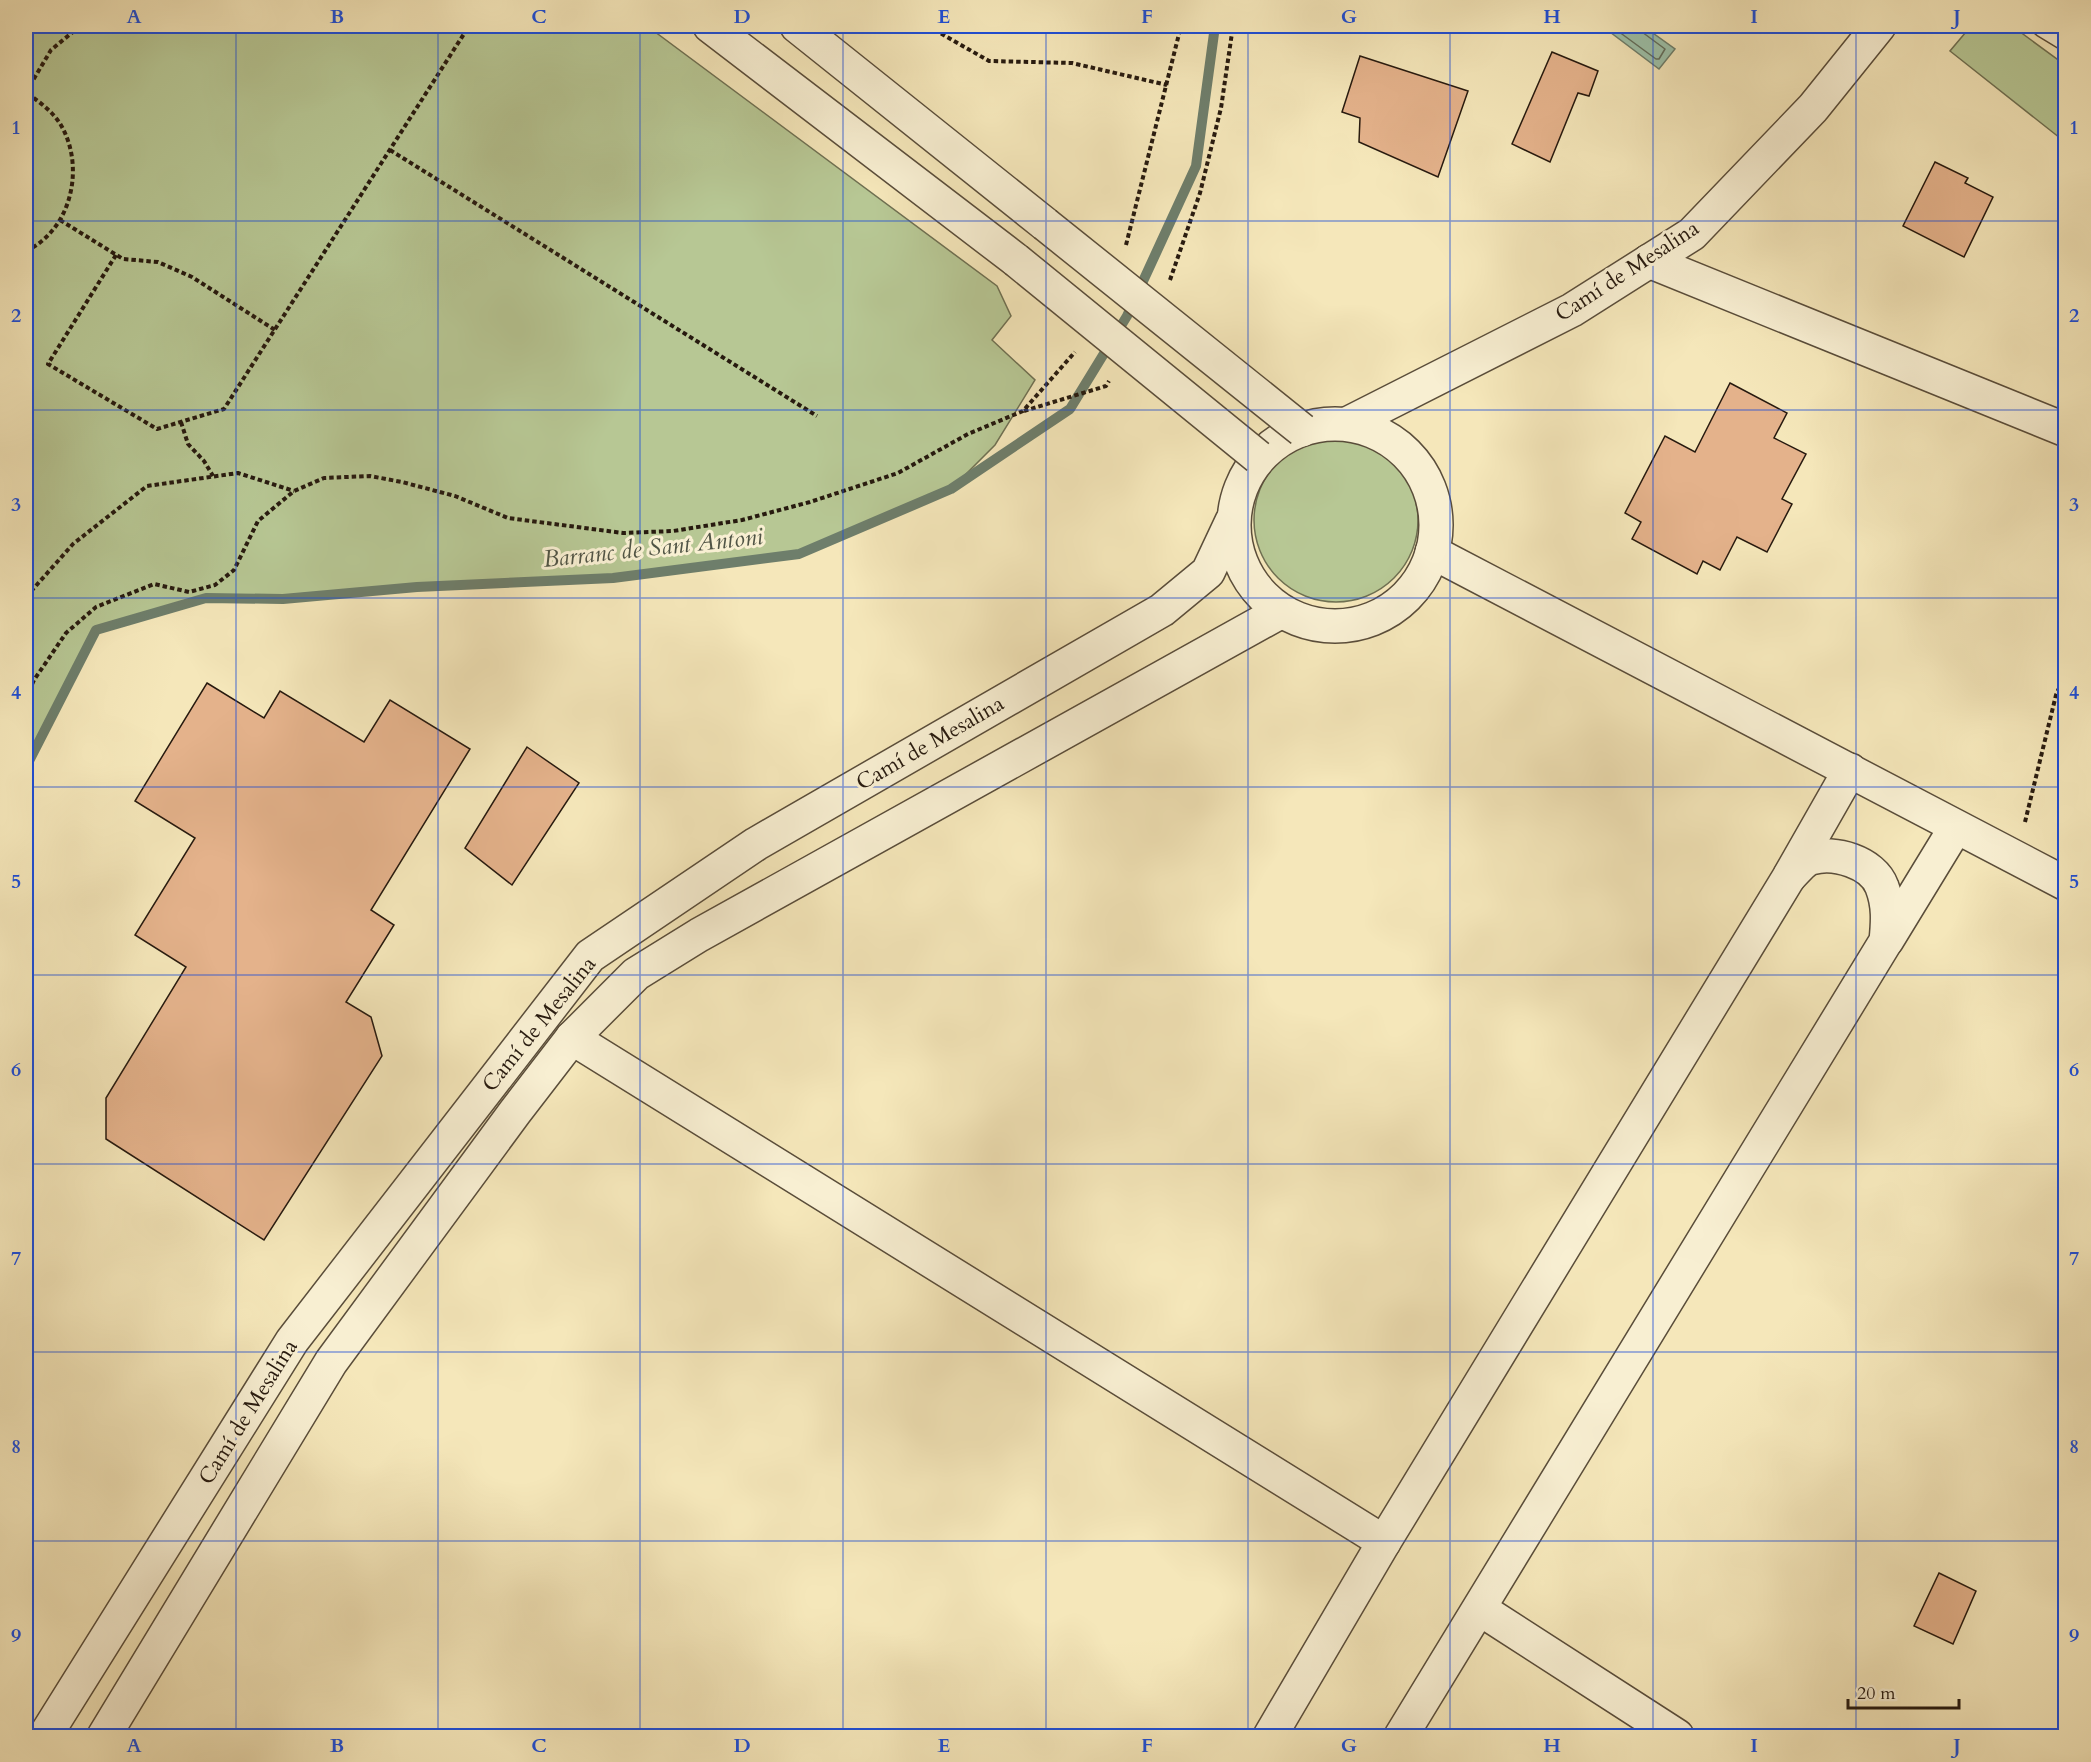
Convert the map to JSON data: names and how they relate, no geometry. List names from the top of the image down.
{
  "streets": {
    "street": ["Camí de Mesalina"]
  },
  "water": ["Barranc de Sant Antoni"],
  "scale_bar": "20 m",
  "grid": {
    "columns": [
      "A",
      "B",
      "C",
      "D",
      "E",
      "F",
      "G",
      "H",
      "I",
      "J"
    ],
    "rows": [
      "1",
      "2",
      "3",
      "4",
      "5",
      "6",
      "7",
      "8",
      "9"
    ]
  }
}
